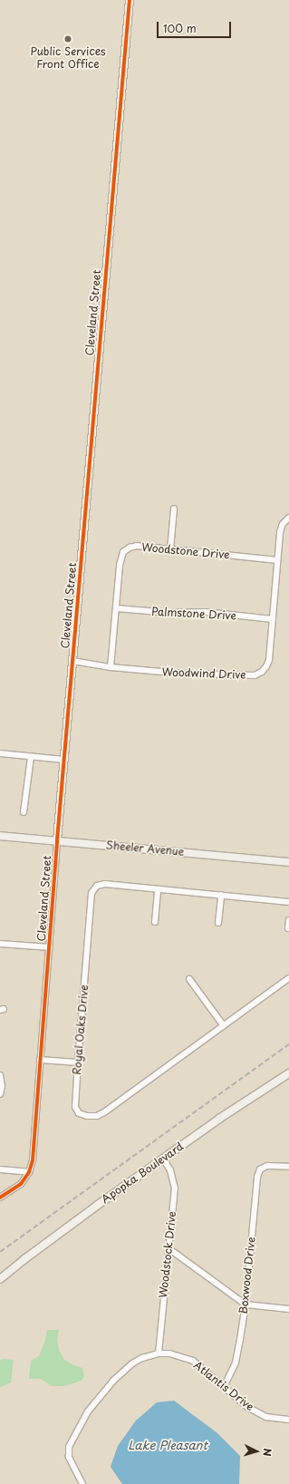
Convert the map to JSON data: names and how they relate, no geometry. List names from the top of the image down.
{
  "streets": {
    "street": [
      "Cleveland Street",
      "Woodstone Drive",
      "Palmstone Drive",
      "Woodwind Drive",
      "Sheeler Avenue",
      "Royal Oaks Drive",
      "Apopka Boulevard",
      "Woodstock Drive",
      "Boxwood Drive",
      "Atlantis Drive"
    ]
  },
  "crossings": [
    ["Cleveland Street", "Woodwind Drive"],
    ["Cleveland Street", "Sheeler Avenue"],
    ["Woodstone Drive", "Palmstone Drive"],
    ["Woodstone Drive", "Woodwind Drive"],
    ["Palmstone Drive", "Woodwind Drive"],
    ["Apopka Boulevard", "Woodstock Drive"],
    ["Woodstock Drive", "Atlantis Drive"],
    ["Boxwood Drive", "Atlantis Drive"]
  ],
  "water": ["Lake Pleasant"],
  "places": ["Public Services Front Office"],
  "scale_bar": "100 m",
  "north": "right"
}
